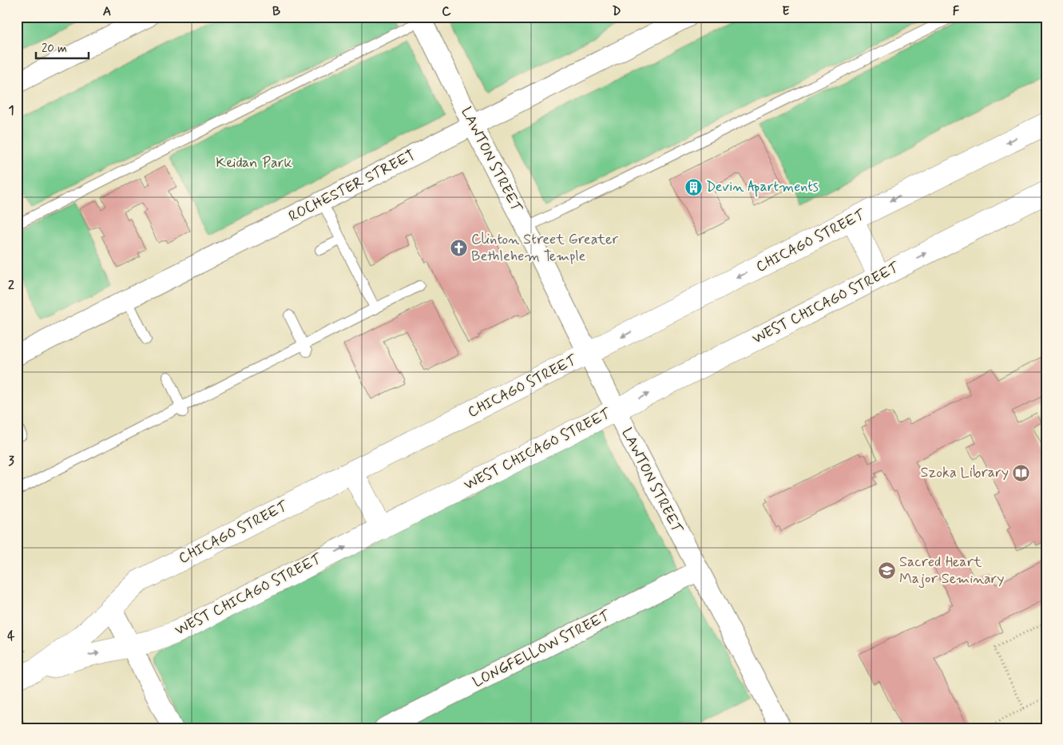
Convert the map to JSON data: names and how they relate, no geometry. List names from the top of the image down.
{
  "streets": {
    "street": [
      "LAWTON STREET",
      "ROCHESTER STREET",
      "CHICAGO STREET",
      "WEST CHICAGO STREET",
      "LONGFELLOW STREET"
    ]
  },
  "crossings": [
    ["LAWTON STREET", "ROCHESTER STREET"],
    ["LAWTON STREET", "CHICAGO STREET"],
    ["LAWTON STREET", "WEST CHICAGO STREET"],
    ["LAWTON STREET", "LONGFELLOW STREET"],
    ["CHICAGO STREET", "WEST CHICAGO STREET"]
  ],
  "one_way": ["CHICAGO STREET", "WEST CHICAGO STREET"],
  "parks": ["Keidan Park"],
  "places": {
    "building": ["Devin Apartments"],
    "church": ["Clinton Street Greater Bethlehem Temple"],
    "library": ["Szoka Library"],
    "school or university": ["Sacred Heart Major Seminary"]
  },
  "scale_bar": "20 m",
  "grid": {
    "columns": [
      "A",
      "B",
      "C",
      "D",
      "E",
      "F"
    ],
    "rows": [
      "1",
      "2",
      "3",
      "4"
    ]
  }
}
